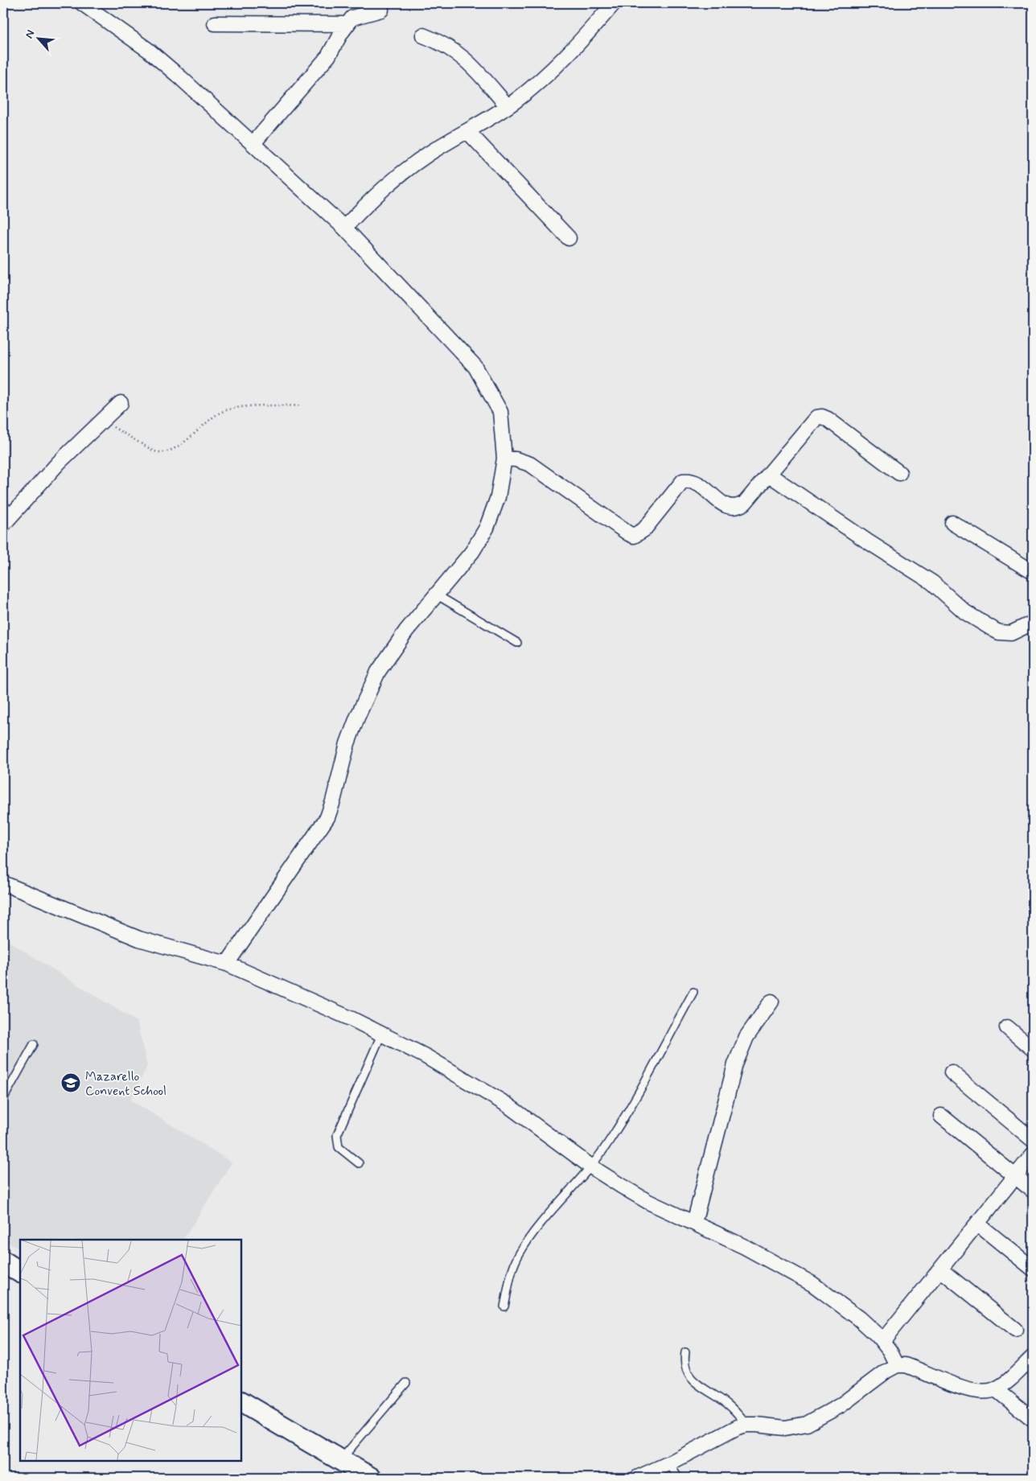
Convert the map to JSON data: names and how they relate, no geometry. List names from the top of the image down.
{
  "places": {
    "school or university": ["Mazarello Convent School"]
  },
  "north": "top left"
}
